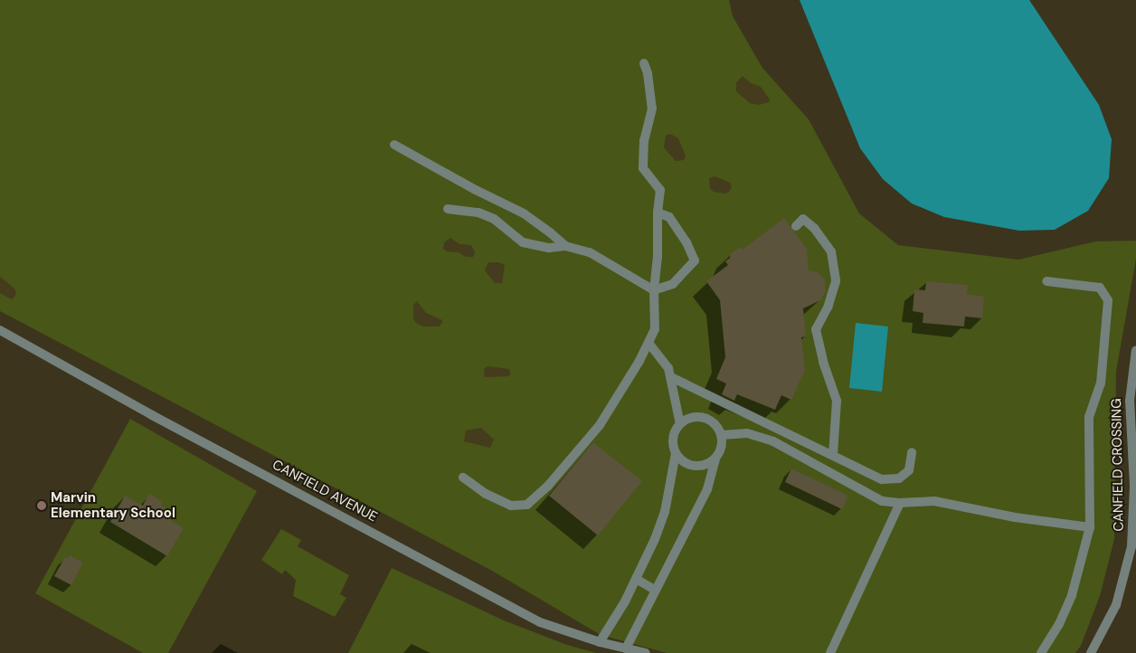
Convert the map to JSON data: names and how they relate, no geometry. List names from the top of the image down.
{
  "streets": {
    "street": ["CANFIELD CROSSING", "CANFIELD AVENUE"]
  },
  "places": ["Marvin Elementary School"]
}
